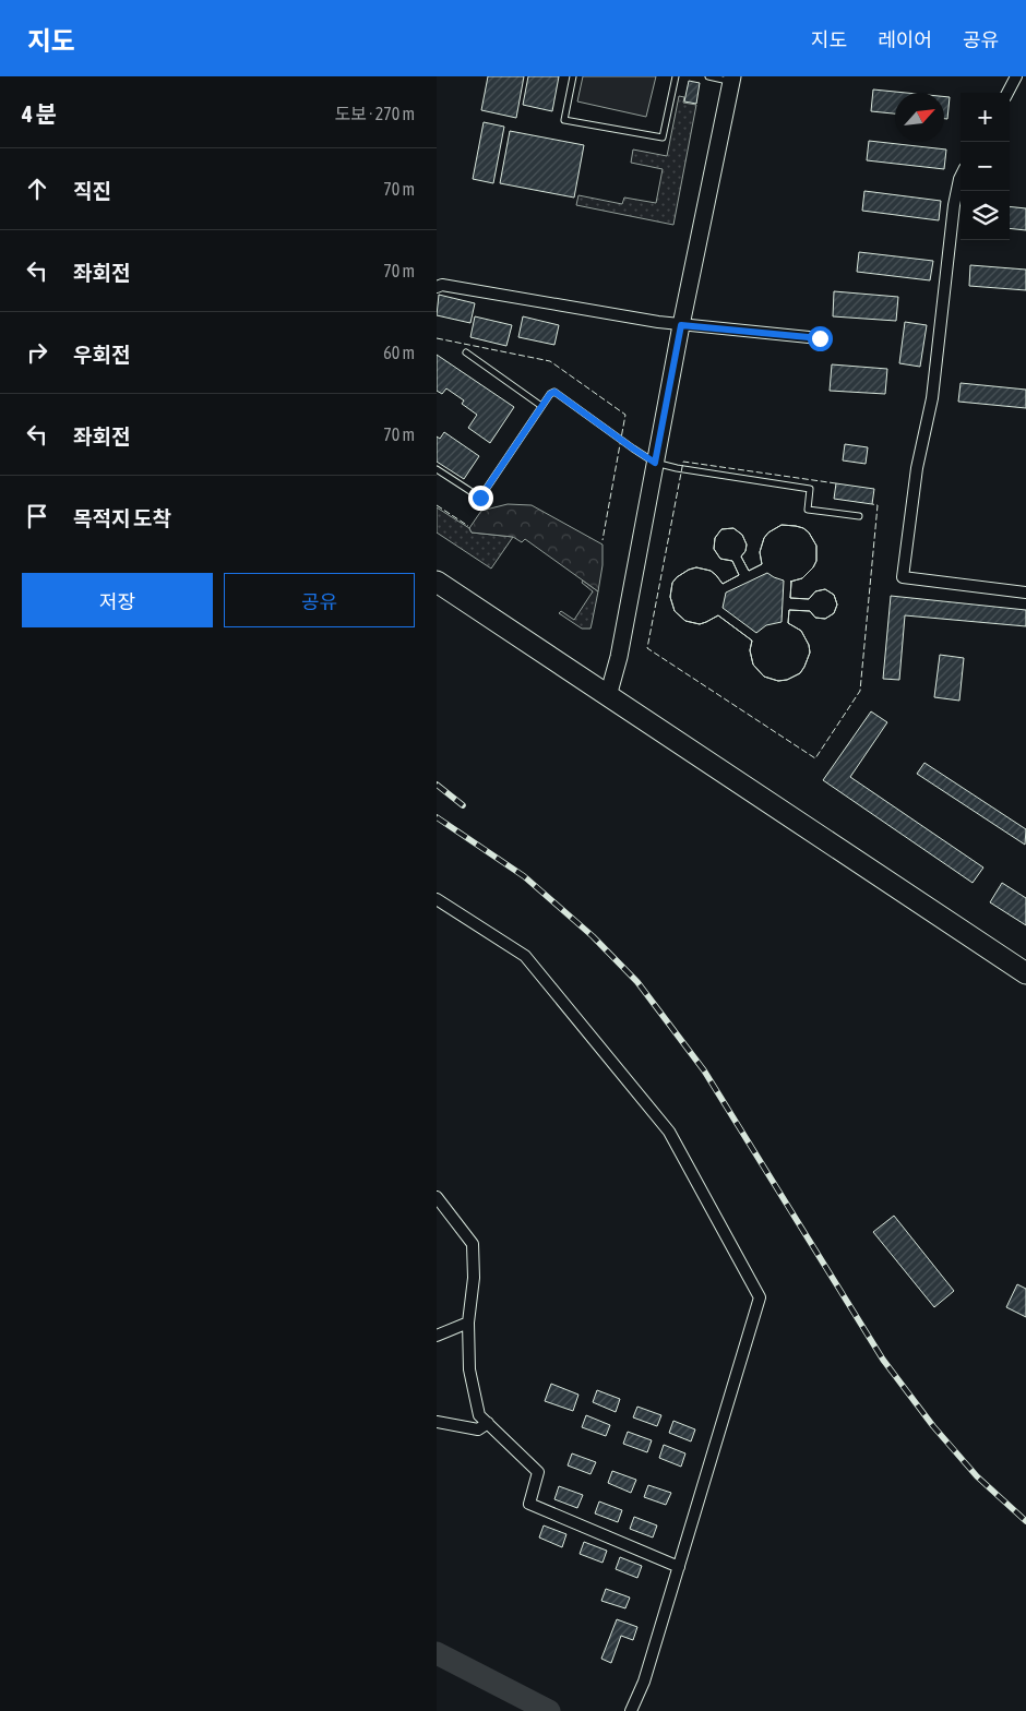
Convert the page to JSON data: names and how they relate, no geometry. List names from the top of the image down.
{
  "north": "top right",
  "page": {
    "header": "지도",
    "nav": ["지도", "레이어", "공유"],
    "heading": ["4 분", "도보 · 270 m"],
    "map_buttons": ["+", "−"],
    "list": [
      ["직진", "70 m"],
      ["좌회전", "70 m"],
      ["우회전", "60 m"],
      ["좌회전", "70 m"],
      "목적지 도착"
    ],
    "buttons": ["저장", "공유"]
  }
}
